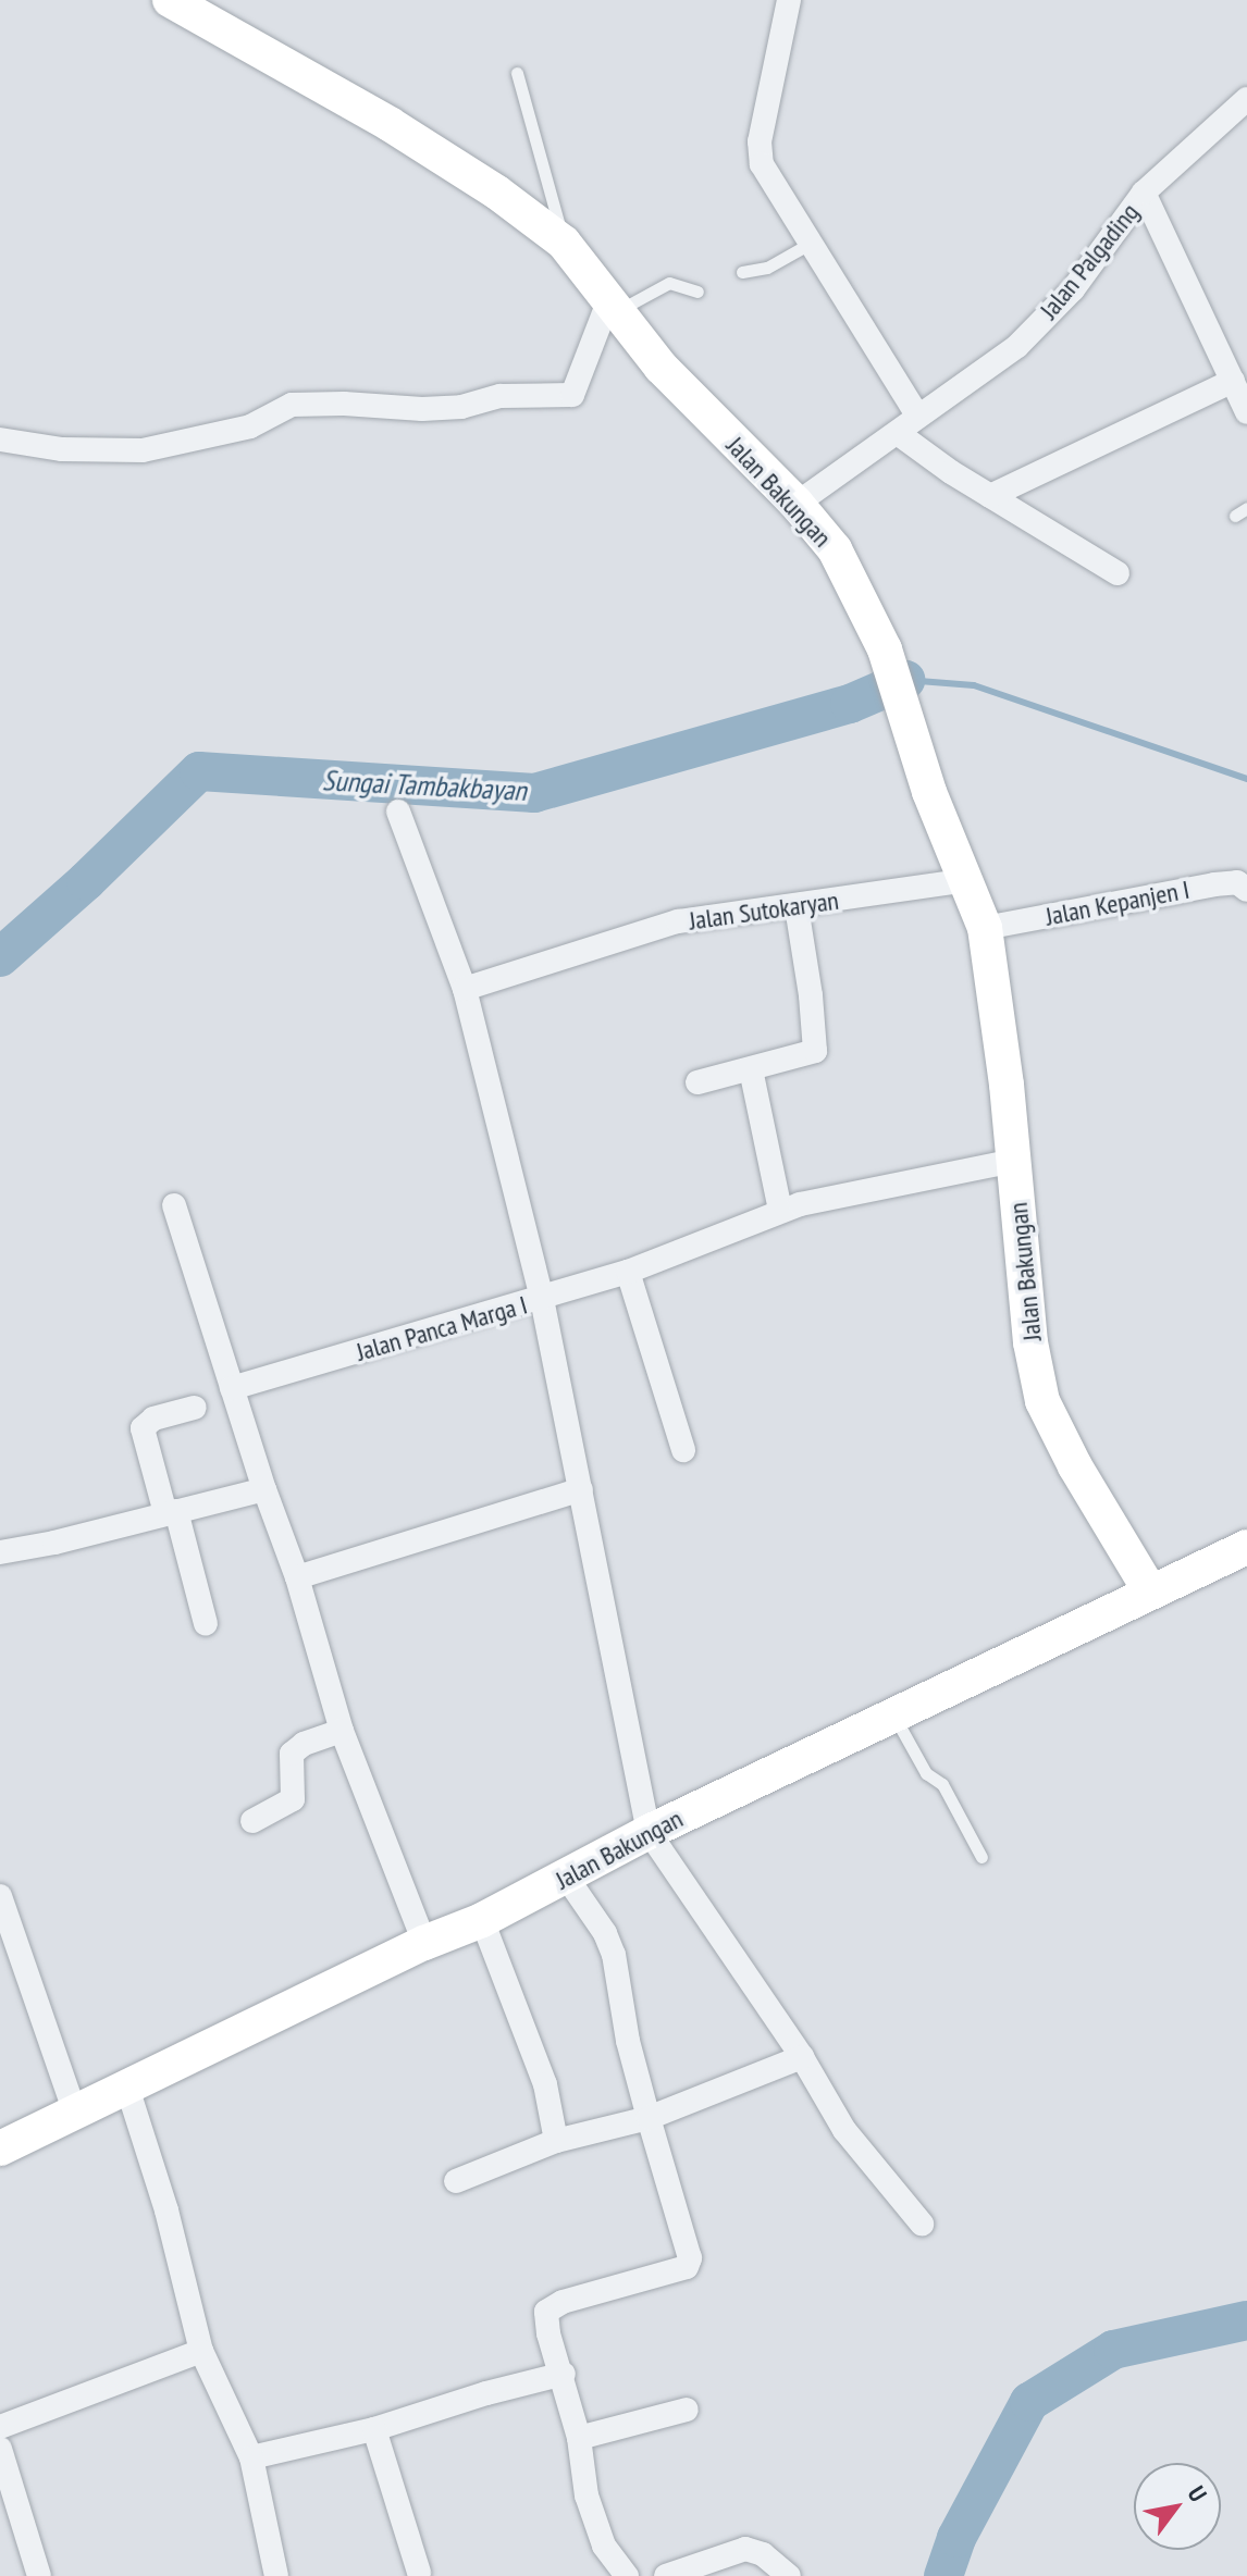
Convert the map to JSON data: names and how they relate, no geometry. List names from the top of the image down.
{
  "streets": {
    "main road": ["Jalan Bakungan"],
    "street": [
      "Jalan Palgading",
      "Jalan Kepanjen I",
      "Jalan Sutokaryan",
      "Jalan Panca Marga I"
    ]
  },
  "crossings": [
    ["Jalan Palgading", "Jalan Bakungan"],
    ["Jalan Bakungan", "Jalan Kepanjen I"],
    ["Jalan Bakungan", "Jalan Sutokaryan"],
    ["Jalan Bakungan", "Jalan Panca Marga I"]
  ],
  "water": ["Sungai Tambakbayan"],
  "north": "top right"
}
